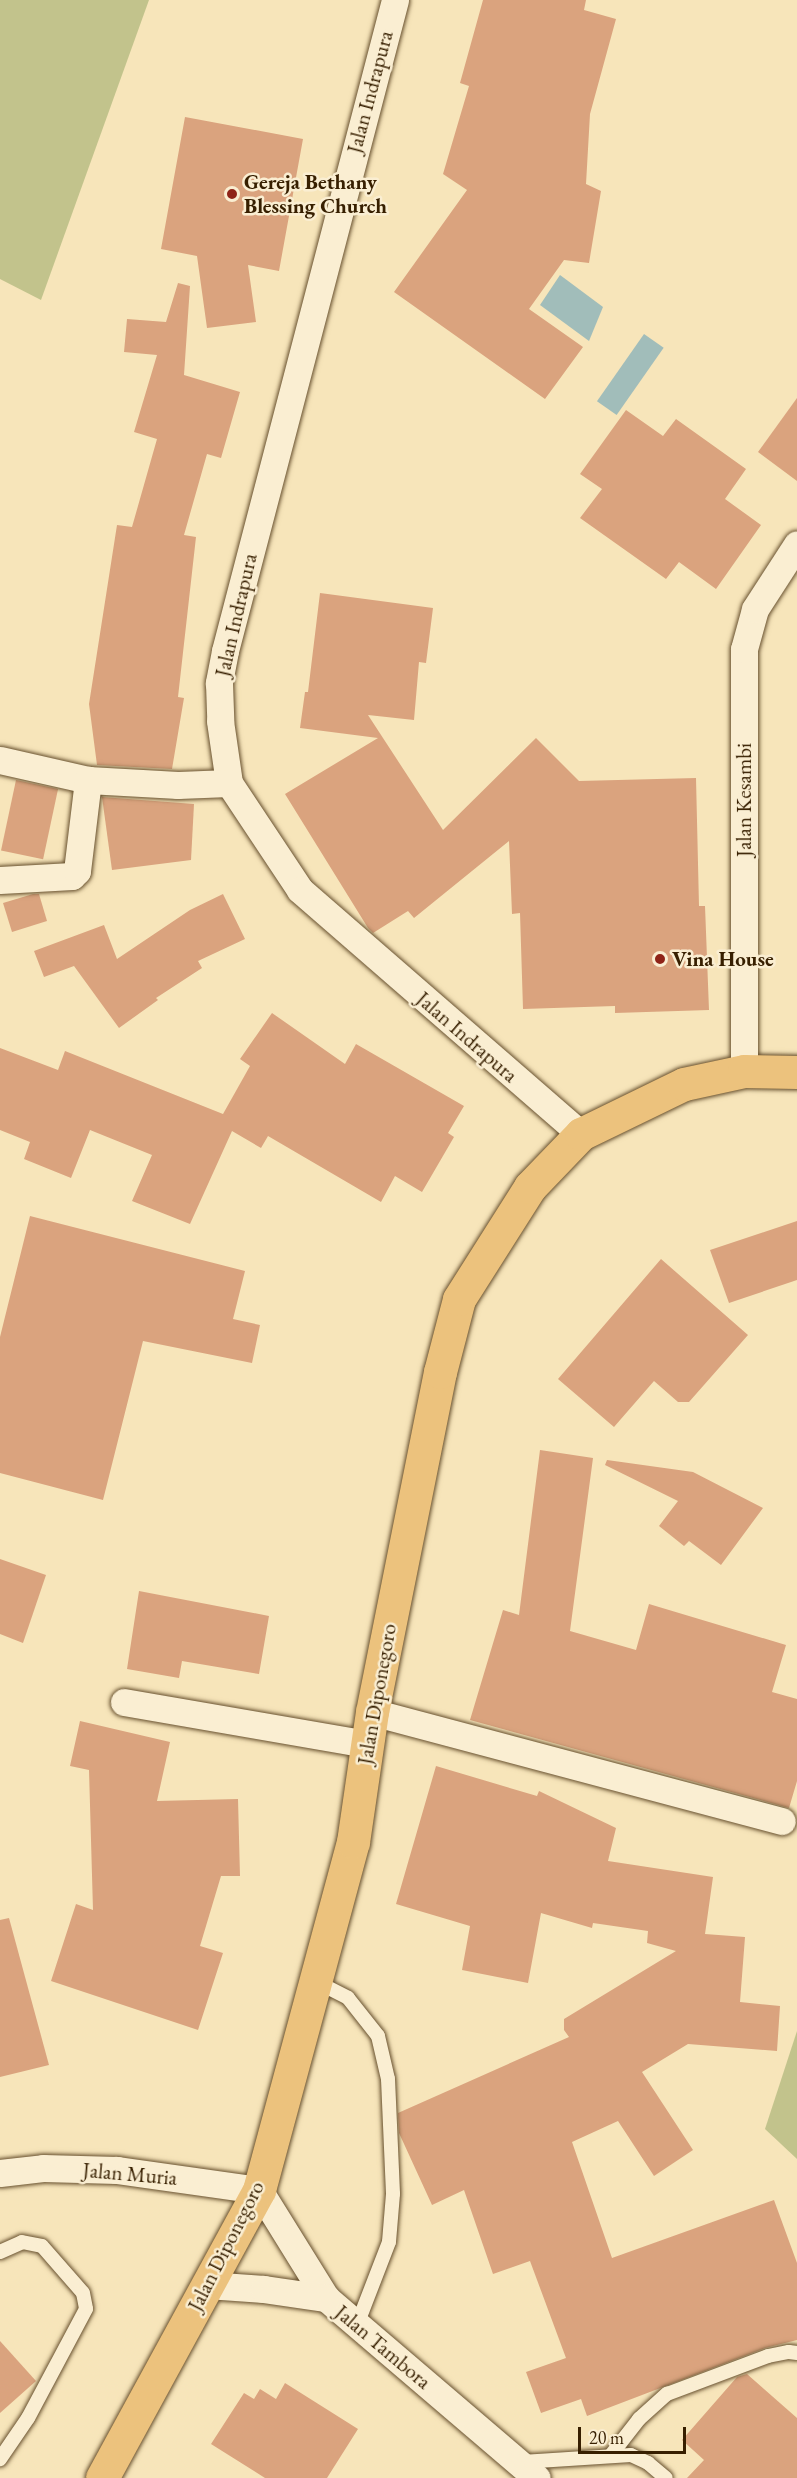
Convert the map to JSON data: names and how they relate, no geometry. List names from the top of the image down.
{
  "streets": {
    "main road": ["Jalan Diponegoro"],
    "street": [
      "Jalan Indrapura",
      "Jalan Kesambi",
      "Jalan Muria",
      "Jalan Tambora"
    ]
  },
  "crossings": [
    ["Jalan Indrapura", "Jalan Diponegoro"],
    ["Jalan Kesambi", "Jalan Diponegoro"],
    ["Jalan Diponegoro", "Jalan Muria"],
    ["Jalan Diponegoro", "Jalan Tambora"],
    ["Jalan Muria", "Jalan Tambora"]
  ],
  "places": ["Gereja Bethany Blessing Church", "Vina House"],
  "scale_bar": "20 m"
}
